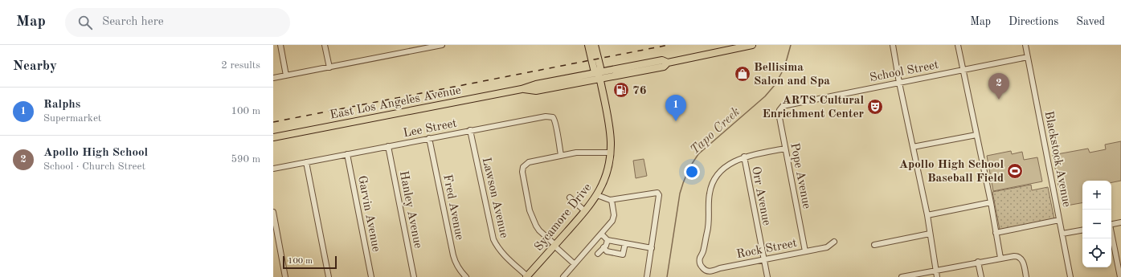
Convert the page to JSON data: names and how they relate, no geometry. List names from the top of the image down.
{
  "streets": {
    "main road": ["East Los Angeles Avenue", "Sycamore Drive"],
    "street": [
      "School Street",
      "Lee Street",
      "Blackstock Avenue",
      "Pope Avenue",
      "Orr Avenue",
      "Lawson Avenue",
      "Fred Avenue",
      "Hanley Avenue",
      "Garvin Avenue",
      "Rock Street"
    ]
  },
  "crossings": [
    ["School Street", "Blackstock Avenue"],
    ["School Street", "Pope Avenue"],
    ["East Los Angeles Avenue", "Sycamore Drive"],
    ["Lee Street", "Lawson Avenue"],
    ["Lee Street", "Fred Avenue"],
    ["Lee Street", "Hanley Avenue"],
    ["Lee Street", "Garvin Avenue"],
    ["Pope Avenue", "Rock Street"],
    ["Orr Avenue", "Rock Street"],
    ["Lawson Avenue", "Sycamore Drive"]
  ],
  "water": ["Tapo Creek"],
  "places": {
    "shop": ["Bellisima Salon and Spa"],
    "fuel station": ["76"],
    "theatre": ["ARTS Cultural Enrichment Center"],
    "sports": ["Apollo High School Baseball Field"]
  },
  "scale_bar": "100 m",
  "page": {
    "header": "Map",
    "search": "Search here",
    "nav": ["Map", "Directions", "Saved"],
    "heading": ["Nearby", "2 results"],
    "pins": ["2", "1"],
    "list": [
      {
        "mark": "1",
        "name": "Ralphs",
        "note": "Supermarket",
        "value": "100 m"
      },
      {
        "mark": "2",
        "name": "Apollo High School",
        "note": "School · Church Street",
        "value": "590 m"
      }
    ],
    "map_buttons": ["+", "−"],
    "scale": "100 m"
  }
}
